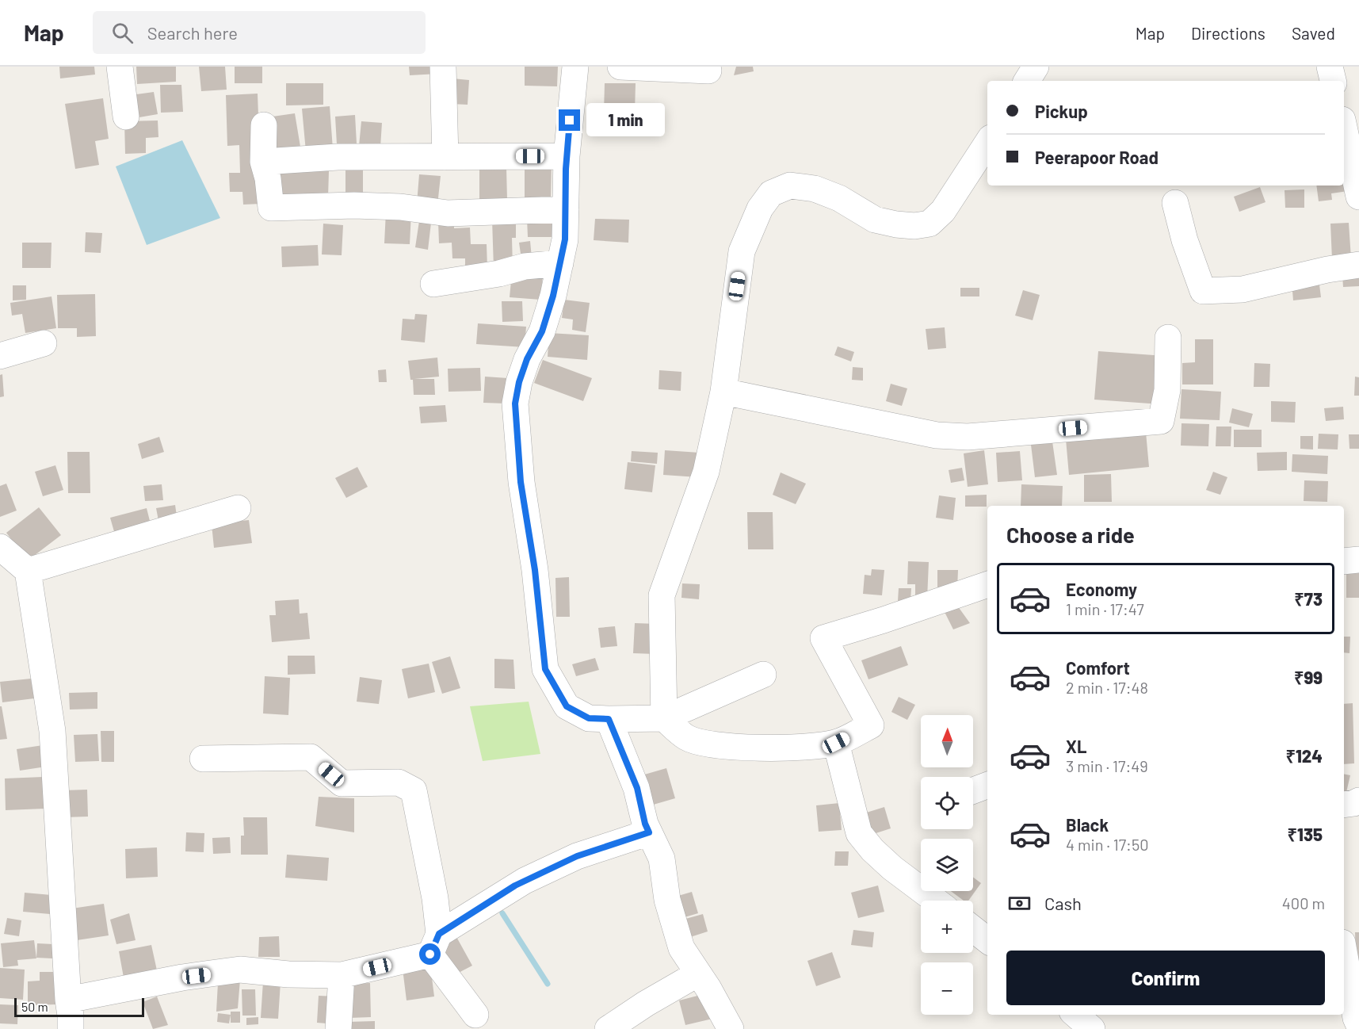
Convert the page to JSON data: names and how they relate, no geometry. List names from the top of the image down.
{
  "scale_bar": "50 m",
  "north": "top",
  "page": {
    "header": "Map",
    "search": "Search here",
    "nav": ["Map", "Directions", "Saved"],
    "banner": ["Pickup", "Peerapoor Road"],
    "bubble": "1 min",
    "heading": "Choose a ride",
    "list": [
      {
        "name": "Economy",
        "note": "1 min · 17:47",
        "value": "₹73"
      },
      {
        "name": "Comfort",
        "note": "2 min · 17:48",
        "value": "₹99"
      },
      {
        "name": "XL",
        "note": "3 min · 17:49",
        "value": "₹124"
      },
      {
        "name": "Black",
        "note": "4 min · 17:50",
        "value": "₹135"
      }
    ],
    "map_buttons": ["+", "−"],
    "pay": ["Cash", "400 m"],
    "buttons": "Confirm",
    "scale": "50 m"
  }
}
